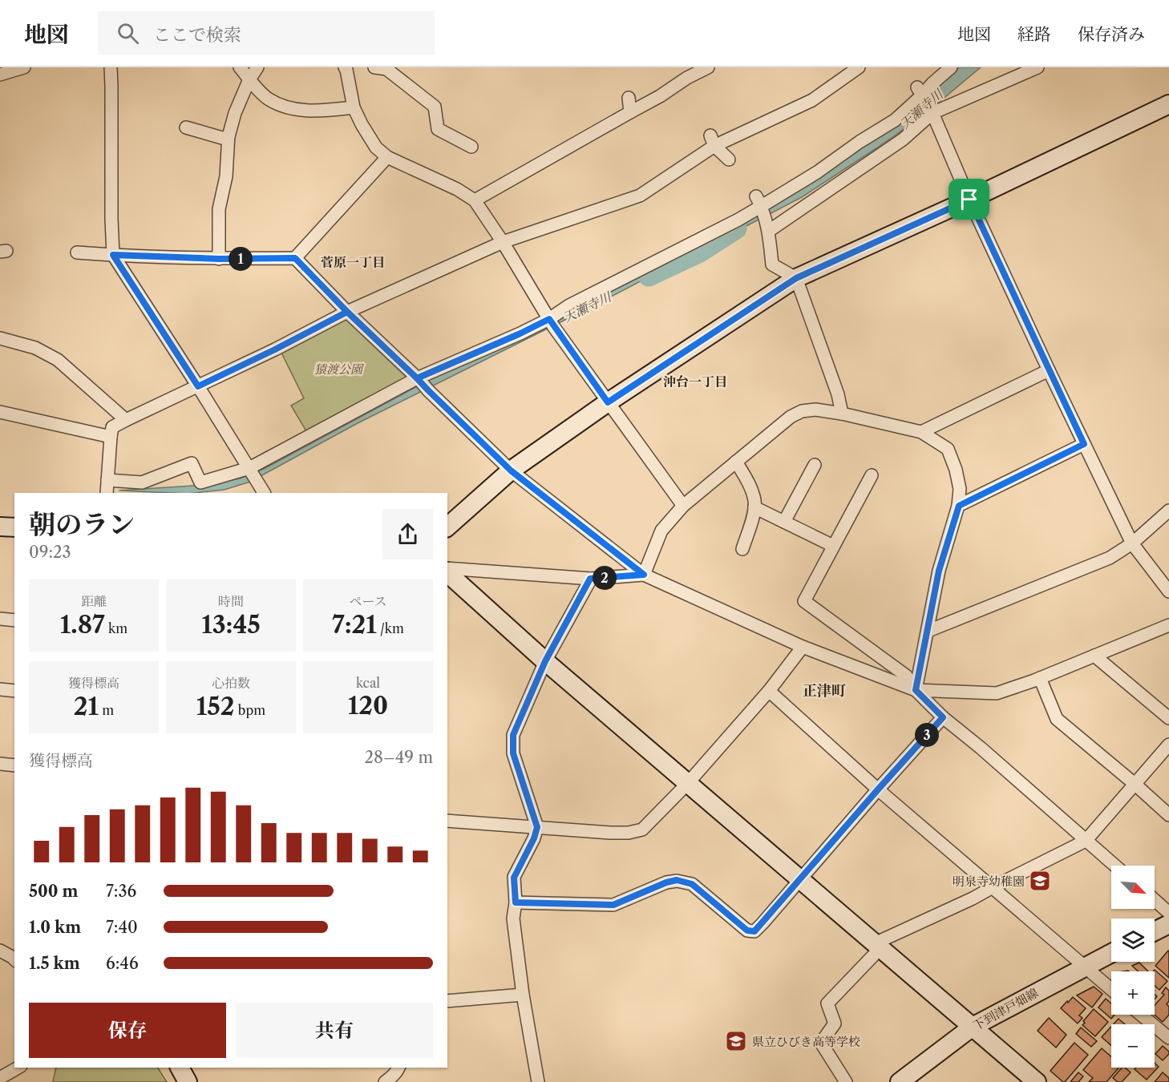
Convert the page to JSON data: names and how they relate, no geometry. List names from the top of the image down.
{
  "streets": {
    "street": ["下到津戸畑線"]
  },
  "districts": ["菅原一丁目", "沖台一丁目", "正津町"],
  "water": ["天瀬寺川"],
  "parks": ["猿渡公園"],
  "places": {
    "school or university": ["明泉寺幼稚園", "県立ひびき高等学校"]
  },
  "north": "bottom right",
  "page": {
    "header": "地図",
    "search": "ここで検索",
    "nav": ["地図", "経路", "保存済み"],
    "pins": ["1", "2", "3"],
    "heading": ["朝のラン", "09:23"],
    "stats": [
      ["距離", "1.87 km"],
      ["時間", "13:45"],
      ["ペース", "7:21 /km"],
      ["獲得標高", "21 m"],
      ["心拍数", "152 bpm"],
      ["kcal", "120"]
    ],
    "chart": ["獲得標高", "28–49 m"],
    "map_buttons": ["+", "−"],
    "list": [
      {
        "name": "500 m",
        "note": "7:36"
      },
      {
        "name": "1.0 km",
        "note": "7:40"
      },
      {
        "name": "1.5 km",
        "note": "6:46"
      }
    ],
    "buttons": ["保存", "共有"]
  }
}
